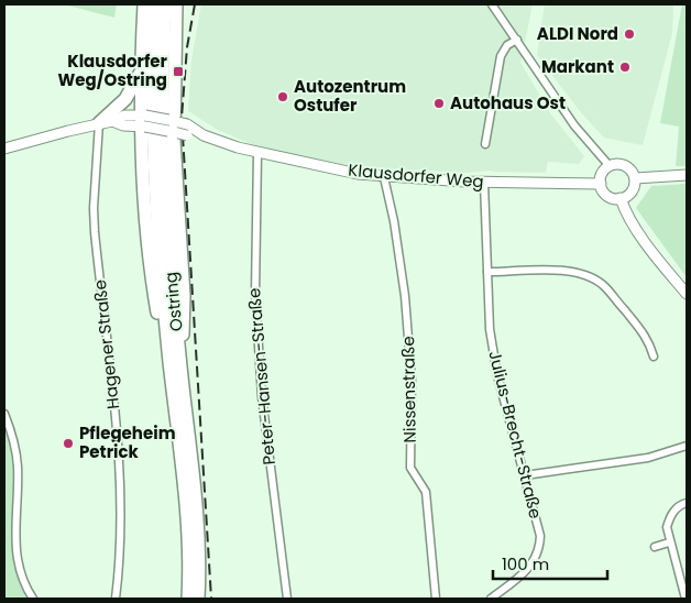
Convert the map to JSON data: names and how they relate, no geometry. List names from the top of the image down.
{
  "streets": {
    "highway": ["Ostring"],
    "street": [
      "Klausdorfer Weg",
      "Hagener Straße",
      "Peter-Hansen-Straße",
      "Nissenstraße",
      "Julius-Brecht-Straße"
    ]
  },
  "crossings": [
    ["Klausdorfer Weg", "Hagener Straße"],
    ["Klausdorfer Weg", "Peter-Hansen-Straße"],
    ["Klausdorfer Weg", "Nissenstraße"],
    ["Klausdorfer Weg", "Julius-Brecht-Straße"]
  ],
  "places": {
    "other": [
      "ALDI Nord",
      "Markant",
      "Autozentrum Ostufer",
      "Autohaus Ost",
      "Pflegeheim Petrick"
    ],
    "transit": ["Klausdorfer Weg/Ostring"]
  },
  "scale_bar": "100 m"
}
